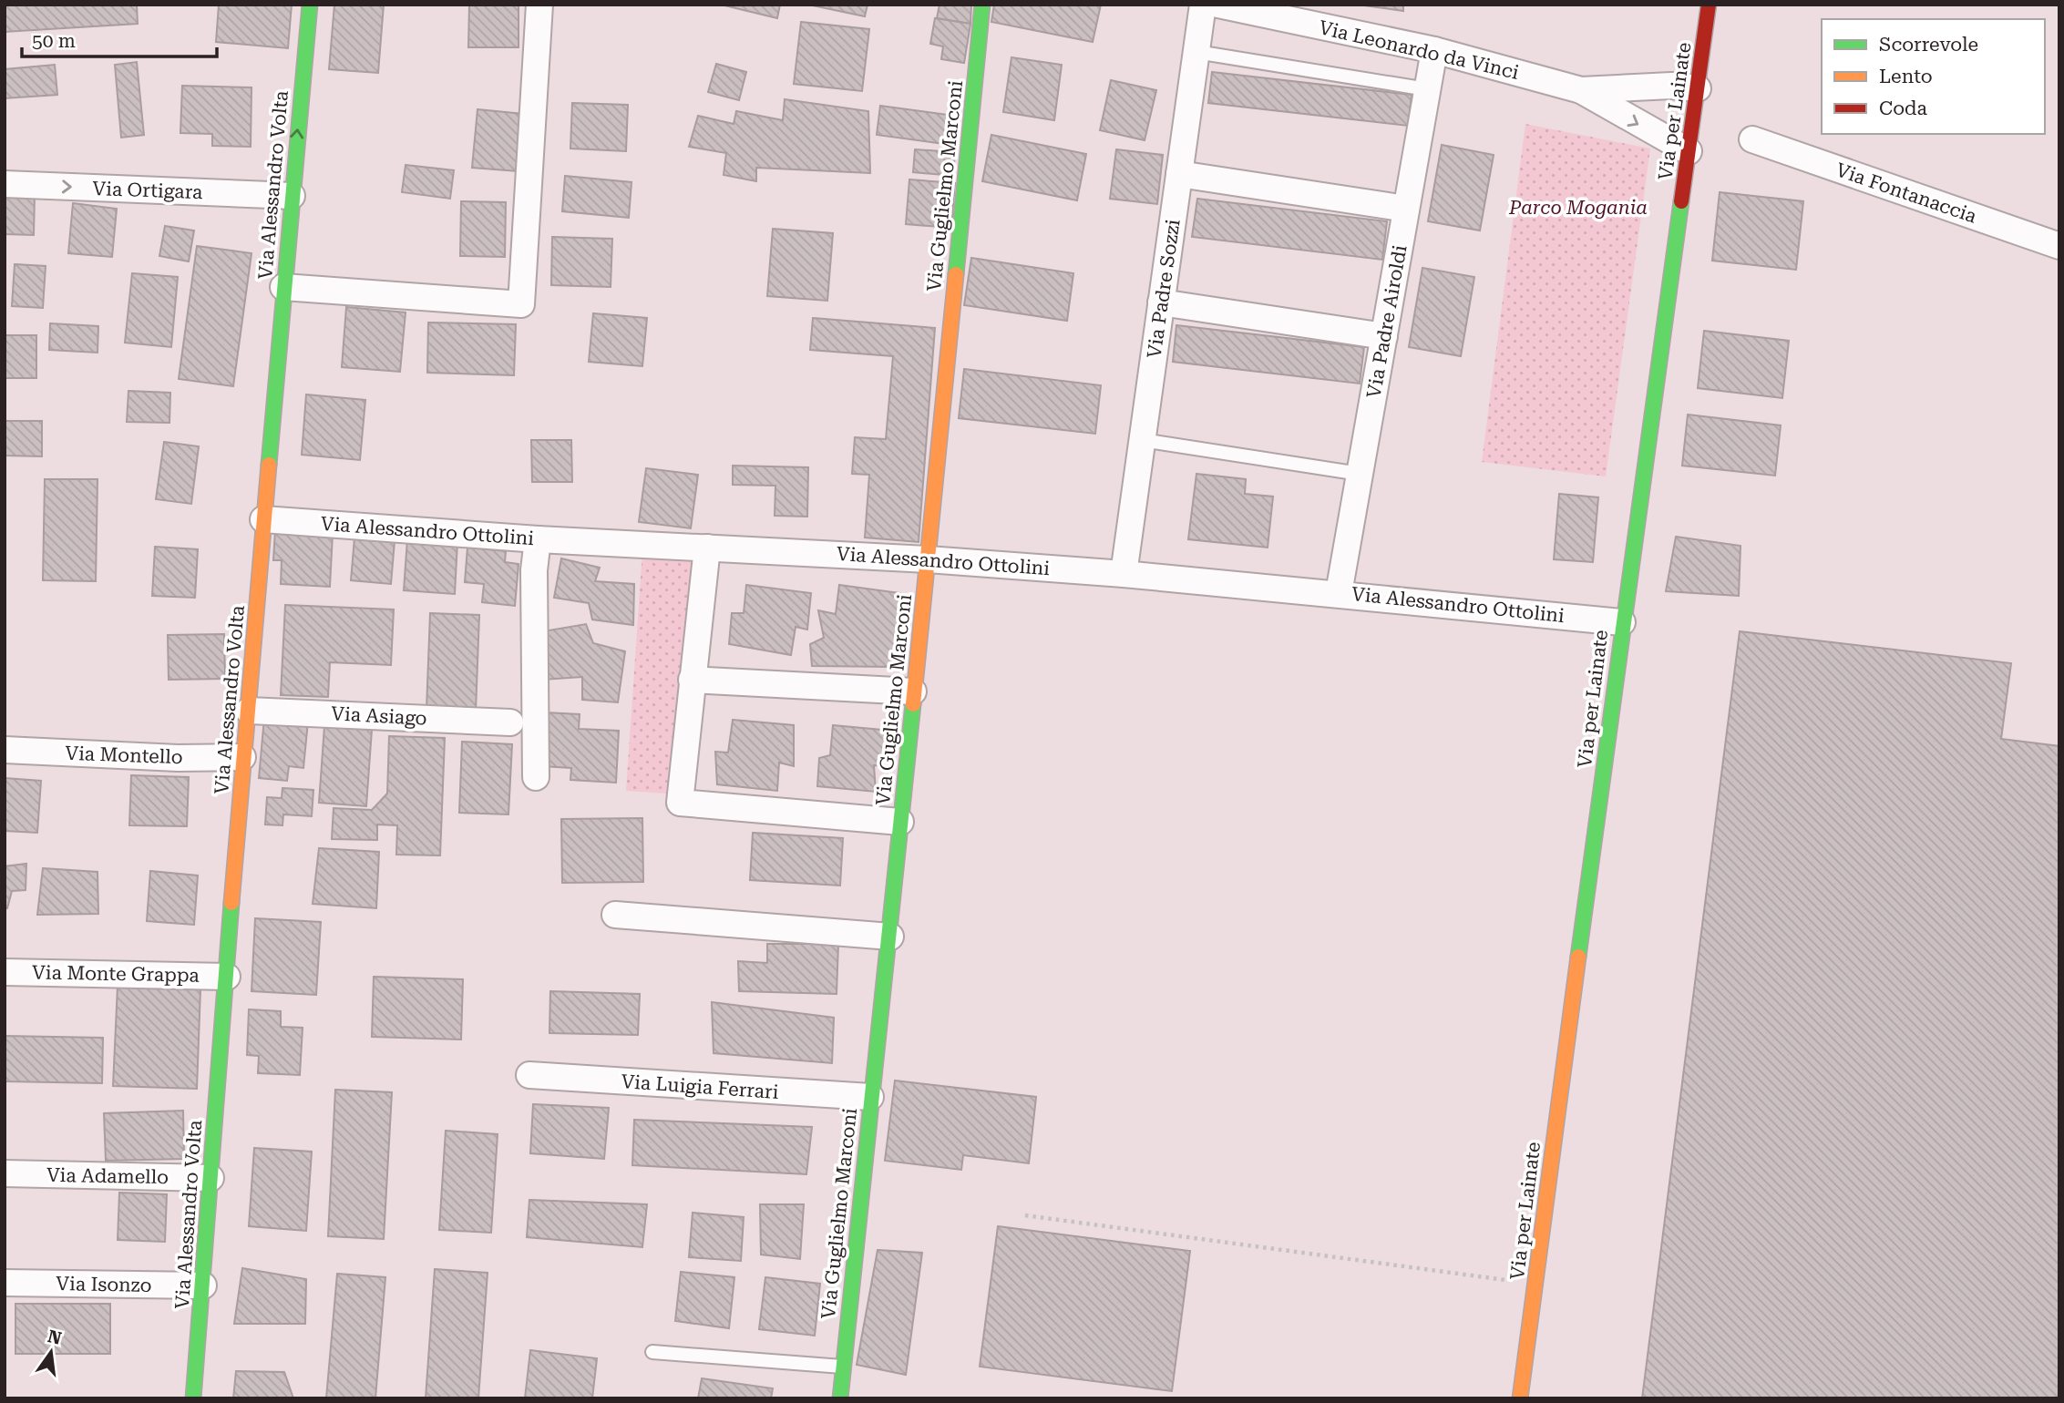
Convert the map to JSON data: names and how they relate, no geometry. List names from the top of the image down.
{
  "streets": {
    "street": [
      "Via Leonardo da Vinci",
      "Via per Lainate",
      "Via Alessandro Volta",
      "Via Guglielmo Marconi",
      "Via Ortigara",
      "Via Fontanaccia",
      "Via Padre Sozzi",
      "Via Padre Airoldi",
      "Via Alessandro Ottolini",
      "Via Asiago",
      "Via Montello",
      "Via Monte Grappa",
      "Via Luigia Ferrari",
      "Via Adamello",
      "Via Isonzo"
    ]
  },
  "crossings": [
    ["Via Leonardo da Vinci", "Via Padre Airoldi"],
    ["Via per Lainate", "Via Alessandro Ottolini"],
    ["Via Alessandro Volta", "Via Ortigara"],
    ["Via Alessandro Volta", "Via Alessandro Ottolini"],
    ["Via Alessandro Volta", "Via Asiago"],
    ["Via Alessandro Volta", "Via Montello"],
    ["Via Alessandro Volta", "Via Monte Grappa"],
    ["Via Alessandro Volta", "Via Adamello"],
    ["Via Alessandro Volta", "Via Isonzo"],
    ["Via Guglielmo Marconi", "Via Alessandro Ottolini"],
    ["Via Guglielmo Marconi", "Via Luigia Ferrari"],
    ["Via Padre Sozzi", "Via Alessandro Ottolini"],
    ["Via Padre Airoldi", "Via Alessandro Ottolini"]
  ],
  "one_way": ["Via Ortigara"],
  "parks": ["Parco Mogania"],
  "legend": ["Scorrevole", "Lento", "Coda"],
  "scale_bar": "50 m",
  "north": "top"
}
